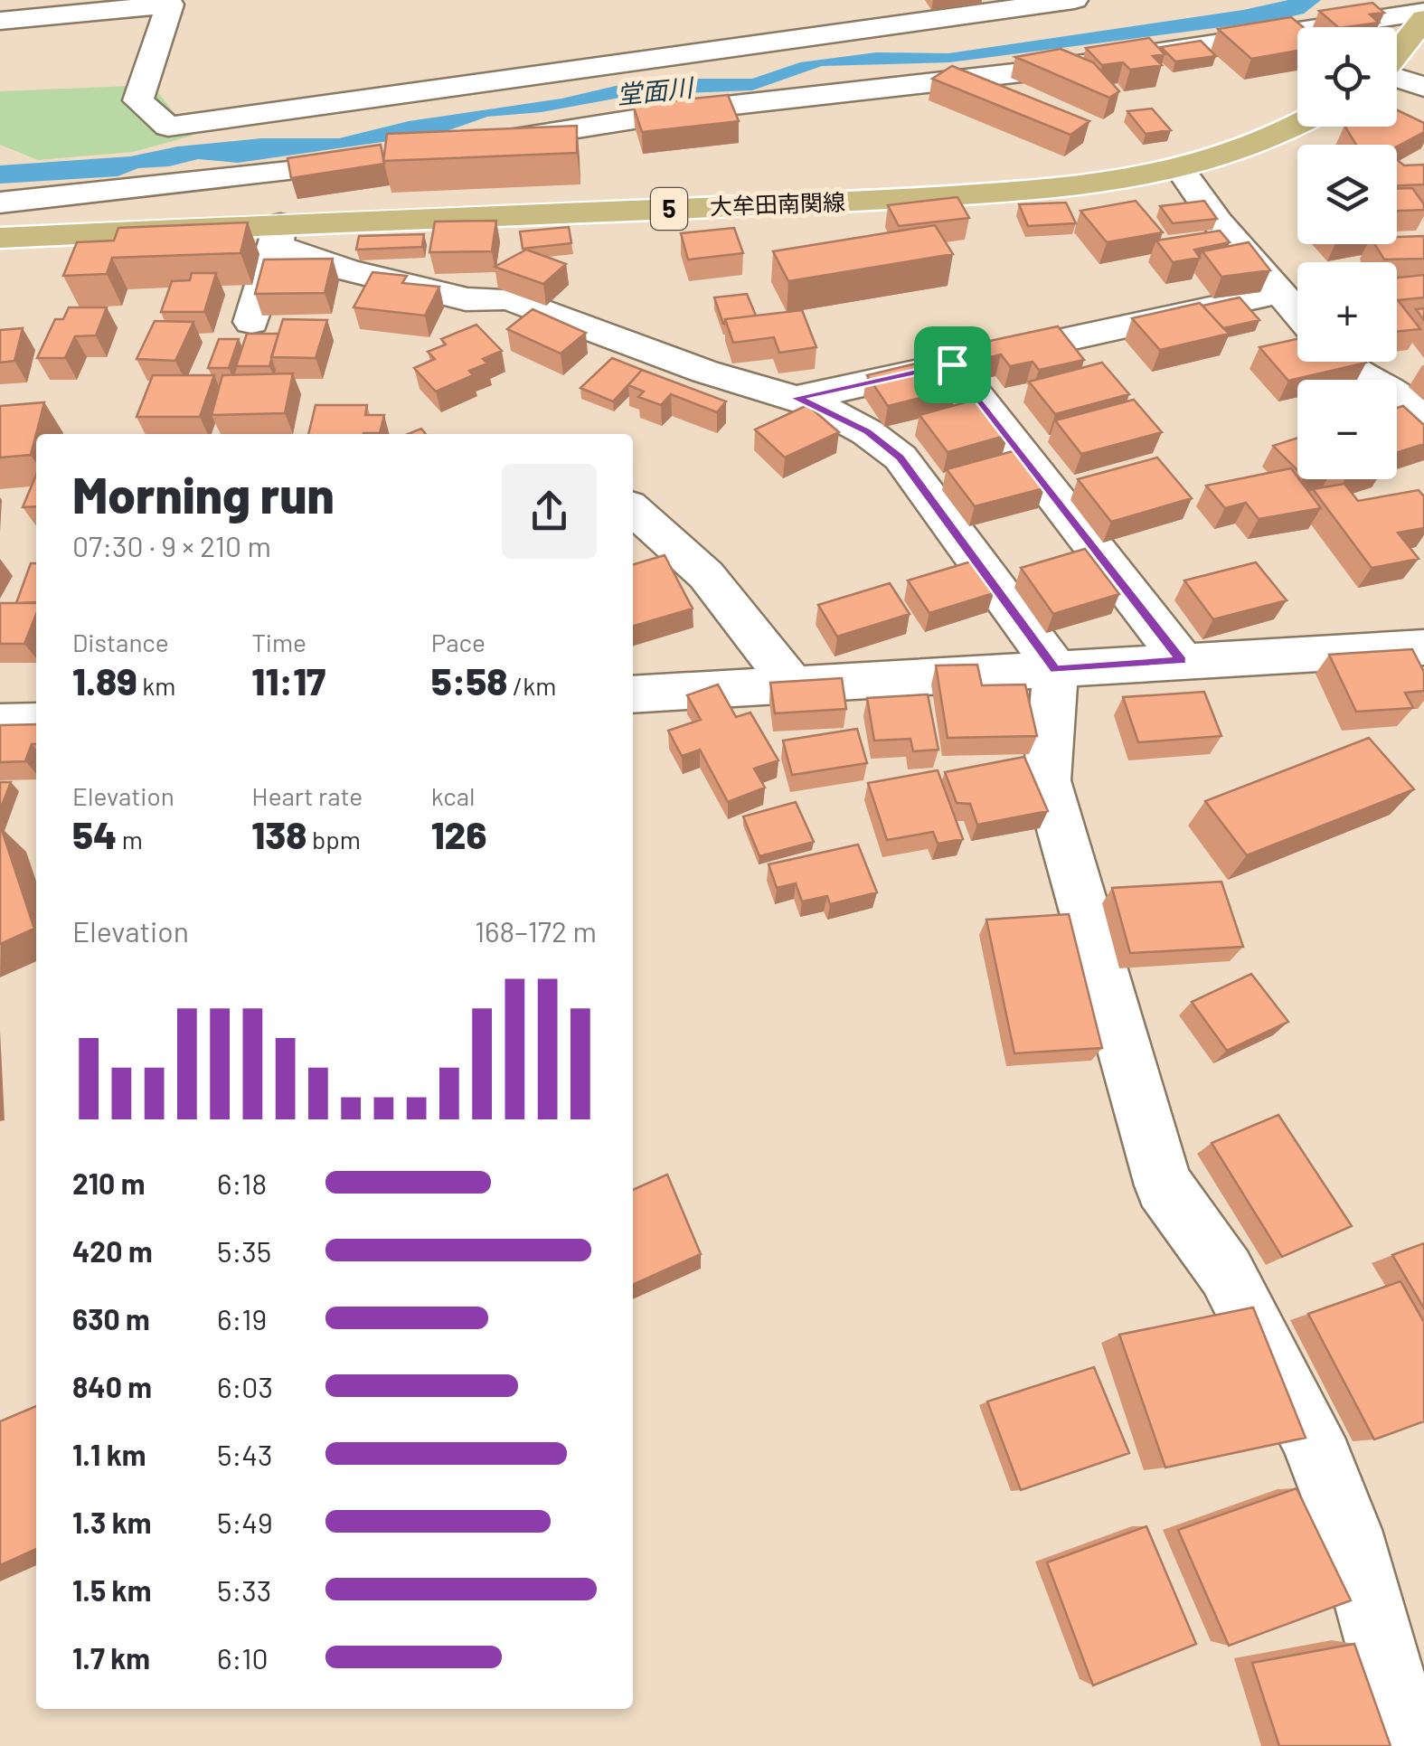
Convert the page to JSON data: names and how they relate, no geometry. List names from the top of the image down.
{
  "streets": {
    "main road": ["大牟田南関線", "5"]
  },
  "water": ["堂面川"],
  "page": {
    "map_buttons": ["+", "−"],
    "heading": ["Morning run", "07:30 · 9 × 210 m"],
    "stats": [
      ["Distance", "1.89 km"],
      ["Time", "11:17"],
      ["Pace", "5:58 /km"],
      ["Elevation", "54 m"],
      ["Heart rate", "138 bpm"],
      ["kcal", "126"]
    ],
    "chart": ["Elevation", "168–172 m"],
    "list": [
      {
        "name": "210 m",
        "note": "6:18"
      },
      {
        "name": "420 m",
        "note": "5:35"
      },
      {
        "name": "630 m",
        "note": "6:19"
      },
      {
        "name": "840 m",
        "note": "6:03"
      },
      {
        "name": "1.1 km",
        "note": "5:43"
      },
      {
        "name": "1.3 km",
        "note": "5:49"
      },
      {
        "name": "1.5 km",
        "note": "5:33"
      },
      {
        "name": "1.7 km",
        "note": "6:10"
      }
    ]
  }
}
